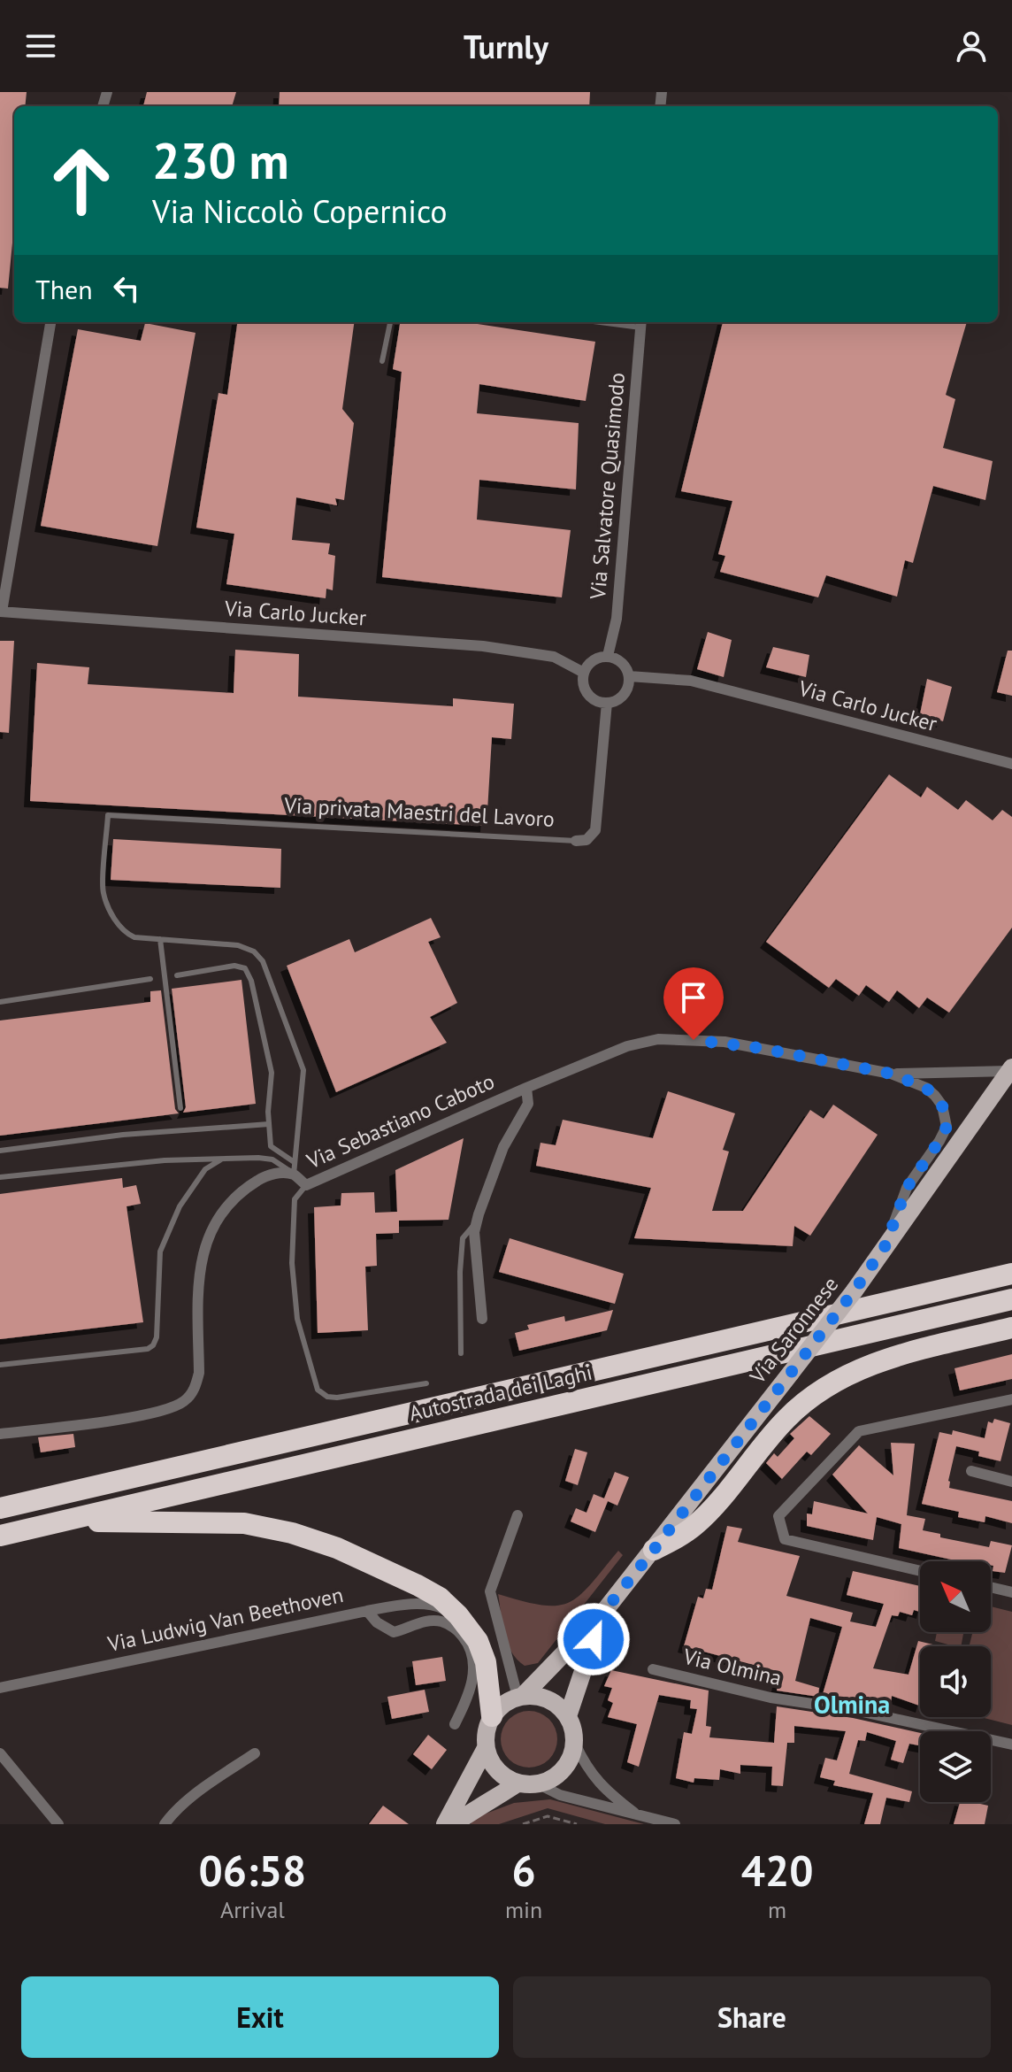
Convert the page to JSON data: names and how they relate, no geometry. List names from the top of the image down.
{
  "streets": {
    "highway": ["Autostrada dei Laghi"],
    "main road": ["Via Saronnese"],
    "street": [
      "Via Salvatore Quasimodo",
      "Via Carlo Jucker",
      "Via privata Maestri del Lavoro",
      "Via Sebastiano Caboto",
      "Via Ludwig Van Beethoven",
      "Via Olmina"
    ]
  },
  "crossings": [
    ["Via Salvatore Quasimodo", "Via Carlo Jucker"],
    ["Via Salvatore Quasimodo", "Via privata Maestri del Lavoro"],
    ["Via Carlo Jucker", "Via privata Maestri del Lavoro"],
    ["Via privata Maestri del Lavoro", "Via Sebastiano Caboto"]
  ],
  "districts": ["Olmina"],
  "north": "top left",
  "page": {
    "header": "Turnly",
    "turn": ["230 m", "Via Niccolò Copernico"],
    "then": "Then",
    "eta": [
      "06:58",
      "Arrival",
      "6",
      "min",
      "420",
      "m"
    ],
    "buttons": ["Exit", "Share"]
  }
}
